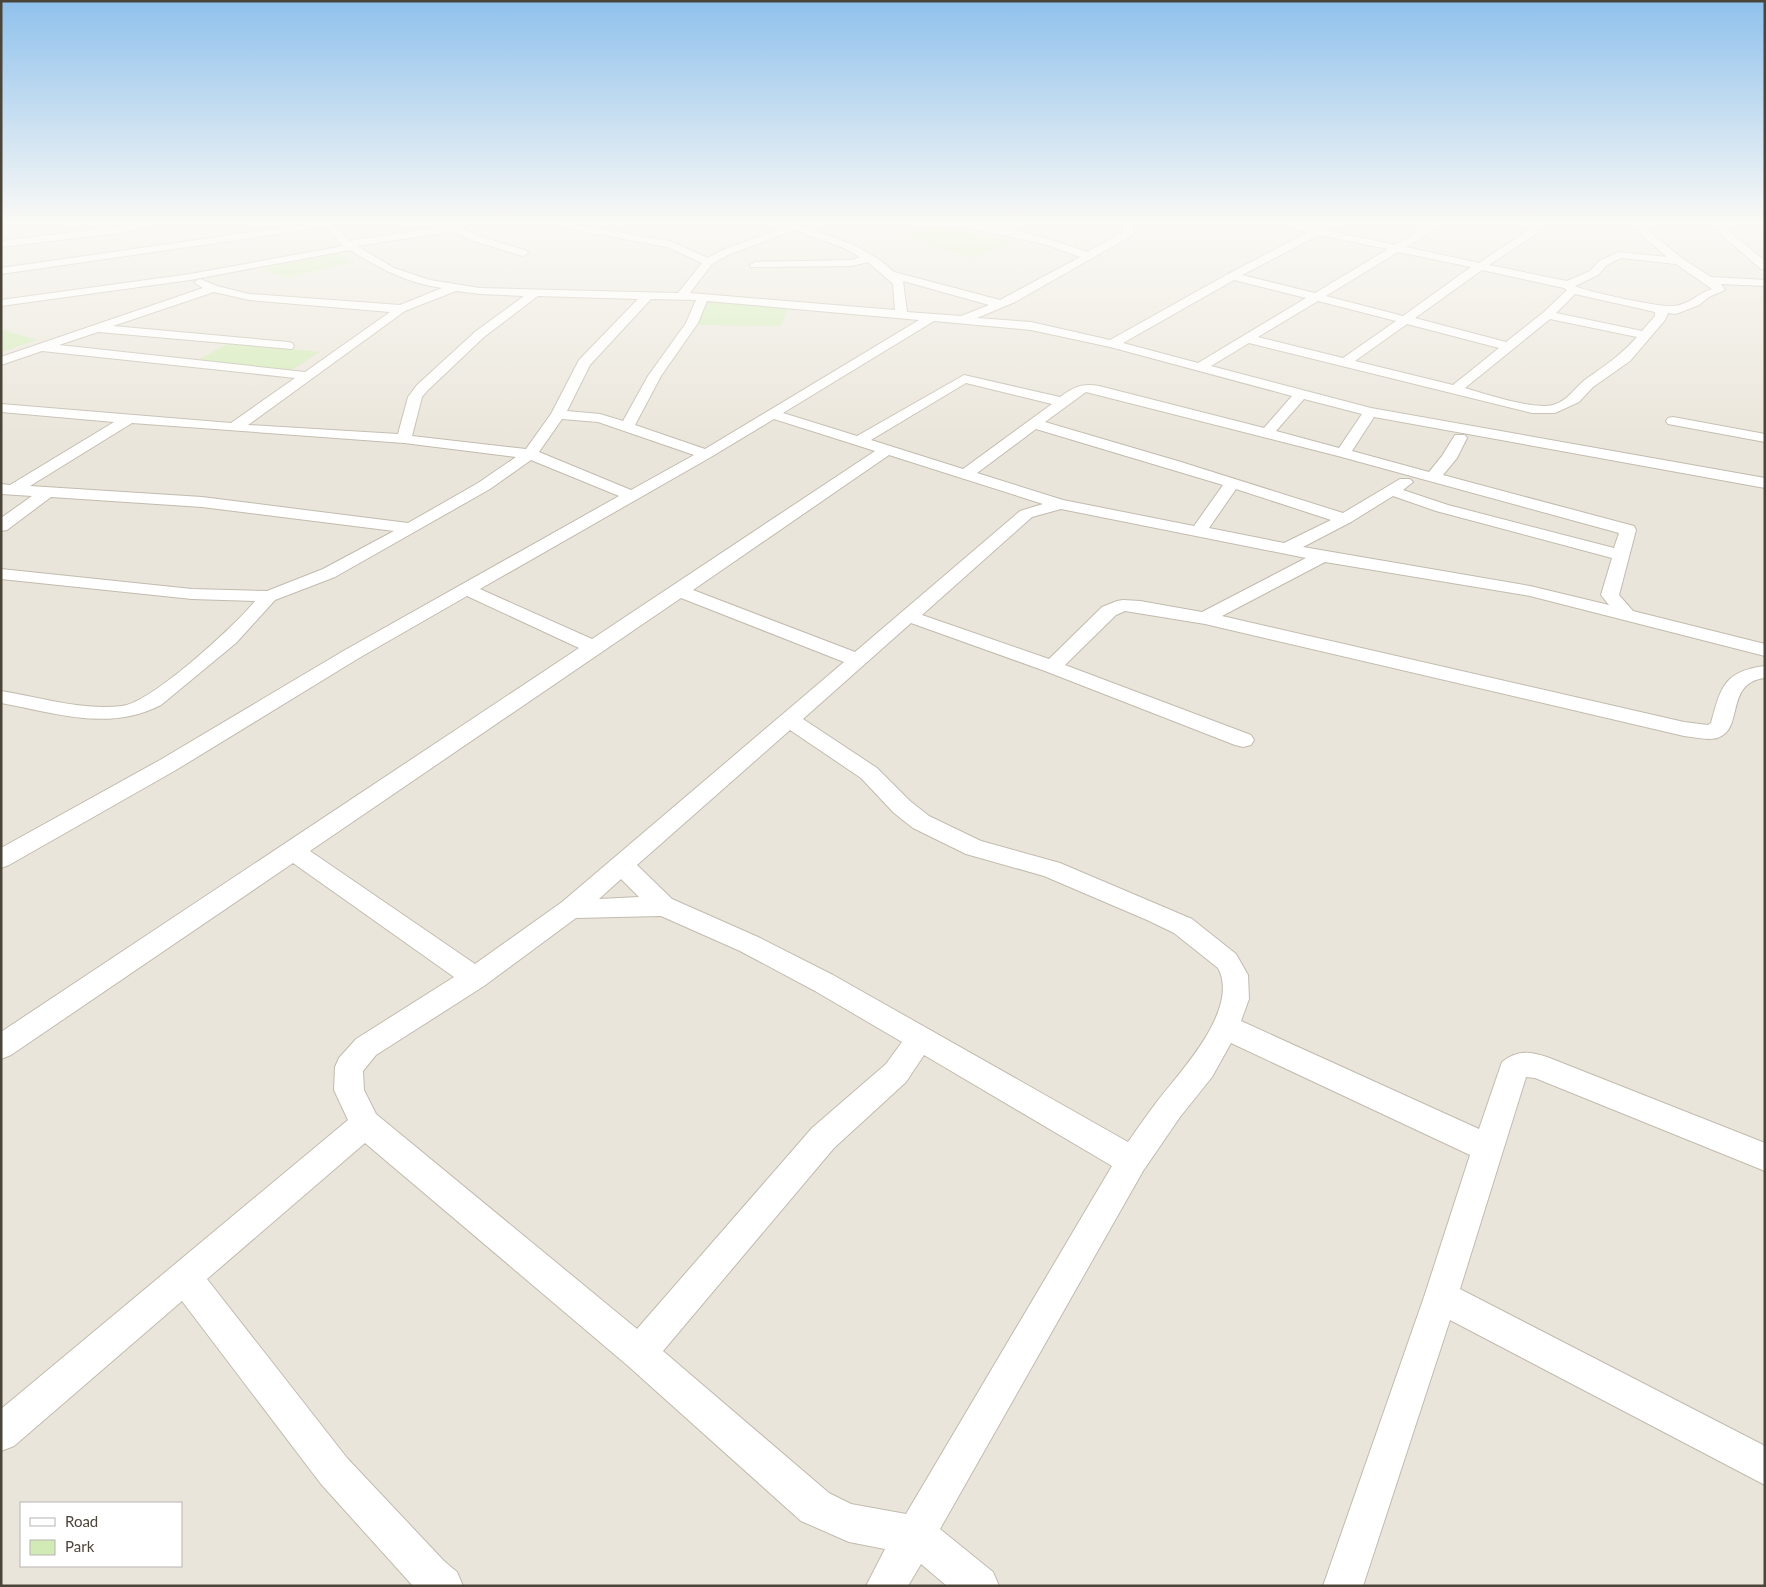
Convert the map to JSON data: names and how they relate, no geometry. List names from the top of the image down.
{
  "legend": ["Road", "Park"]
}
